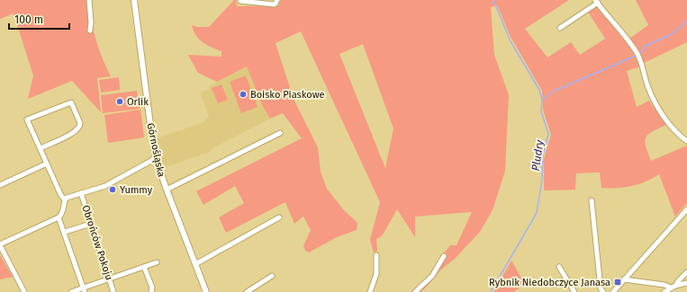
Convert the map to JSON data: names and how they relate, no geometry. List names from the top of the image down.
{
  "streets": {
    "street": ["Górnośląska", "Obrońców Pokoju"]
  },
  "water": ["Pludry"],
  "places": {
    "other": ["Boisko Piaskowe", "Orlik", "Yummy"],
    "transit": ["Rybnik Niedobczyce Janasa"]
  },
  "scale_bar": "100 m"
}
